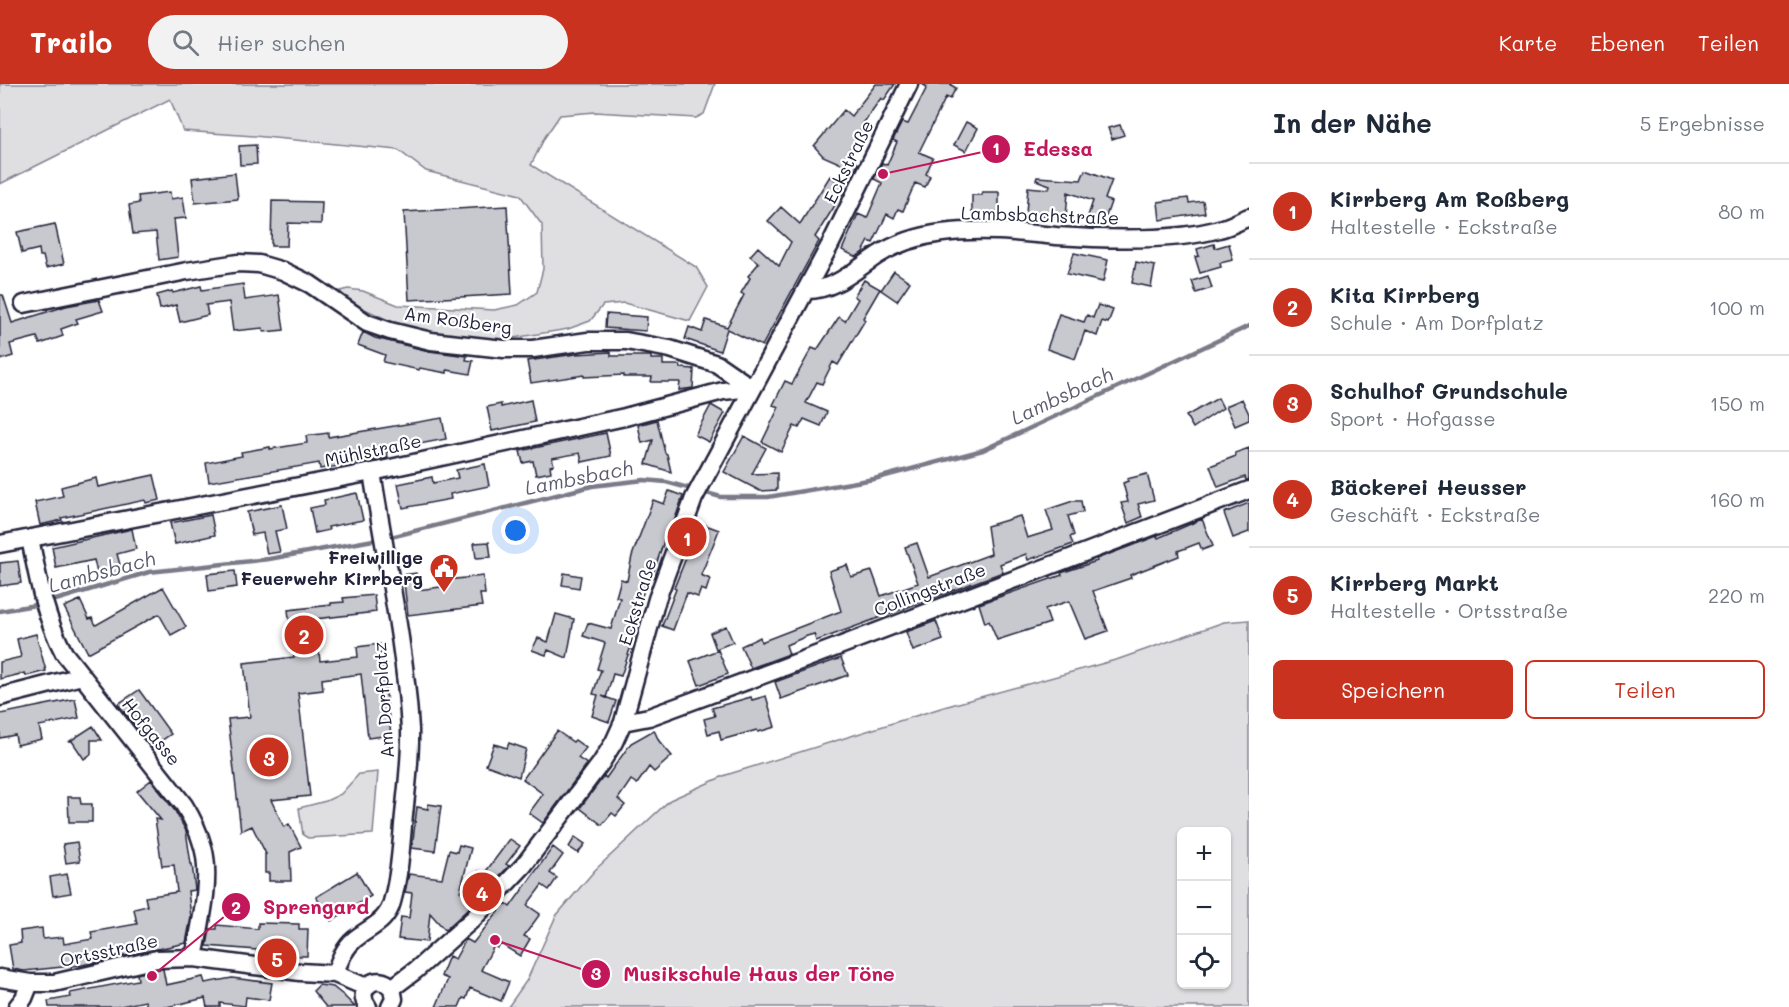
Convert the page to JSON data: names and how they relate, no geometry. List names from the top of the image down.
{
  "streets": {
    "street": [
      "Eckstraße",
      "Lambsbachstraße",
      "Am Roßberg",
      "Mühlstraße",
      "Collingstraße",
      "Am Dorfplatz",
      "Hofgasse",
      "Ortsstraße"
    ]
  },
  "crossings": [
    ["Eckstraße", "Lambsbachstraße"],
    ["Eckstraße", "Am Roßberg"],
    ["Eckstraße", "Mühlstraße"],
    ["Eckstraße", "Collingstraße"],
    ["Eckstraße", "Ortsstraße"],
    ["Am Roßberg", "Mühlstraße"],
    ["Mühlstraße", "Am Dorfplatz"],
    ["Mühlstraße", "Hofgasse"],
    ["Am Dorfplatz", "Ortsstraße"],
    ["Hofgasse", "Ortsstraße"]
  ],
  "water": ["Lambsbach"],
  "places": {
    "other": ["Edessa", "Musikschule Haus der Töne", "Sprengard"],
    "public building": ["Freiwillige Feuerwehr Kirrberg"]
  },
  "page": {
    "header": "Trailo",
    "search": "Hier suchen",
    "nav": ["Karte", "Ebenen", "Teilen"],
    "heading": ["In der Nähe", "5 Ergebnisse"],
    "list": [
      {
        "mark": "1",
        "name": "Kirrberg Am Roßberg",
        "note": "Haltestelle · Eckstraße",
        "value": "80 m"
      },
      {
        "mark": "2",
        "name": "Kita Kirrberg",
        "note": "Schule · Am Dorfplatz",
        "value": "100 m"
      },
      {
        "mark": "3",
        "name": "Schulhof Grundschule",
        "note": "Sport · Hofgasse",
        "value": "150 m"
      },
      {
        "mark": "4",
        "name": "Bäckerei Heusser",
        "note": "Geschäft · Eckstraße",
        "value": "160 m"
      },
      {
        "mark": "5",
        "name": "Kirrberg Markt",
        "note": "Haltestelle · Ortsstraße",
        "value": "220 m"
      }
    ],
    "pins": [
      "1",
      "2",
      "3",
      "4",
      "5"
    ],
    "buttons": ["Speichern", "Teilen"],
    "map_buttons": ["+", "−"]
  }
}
